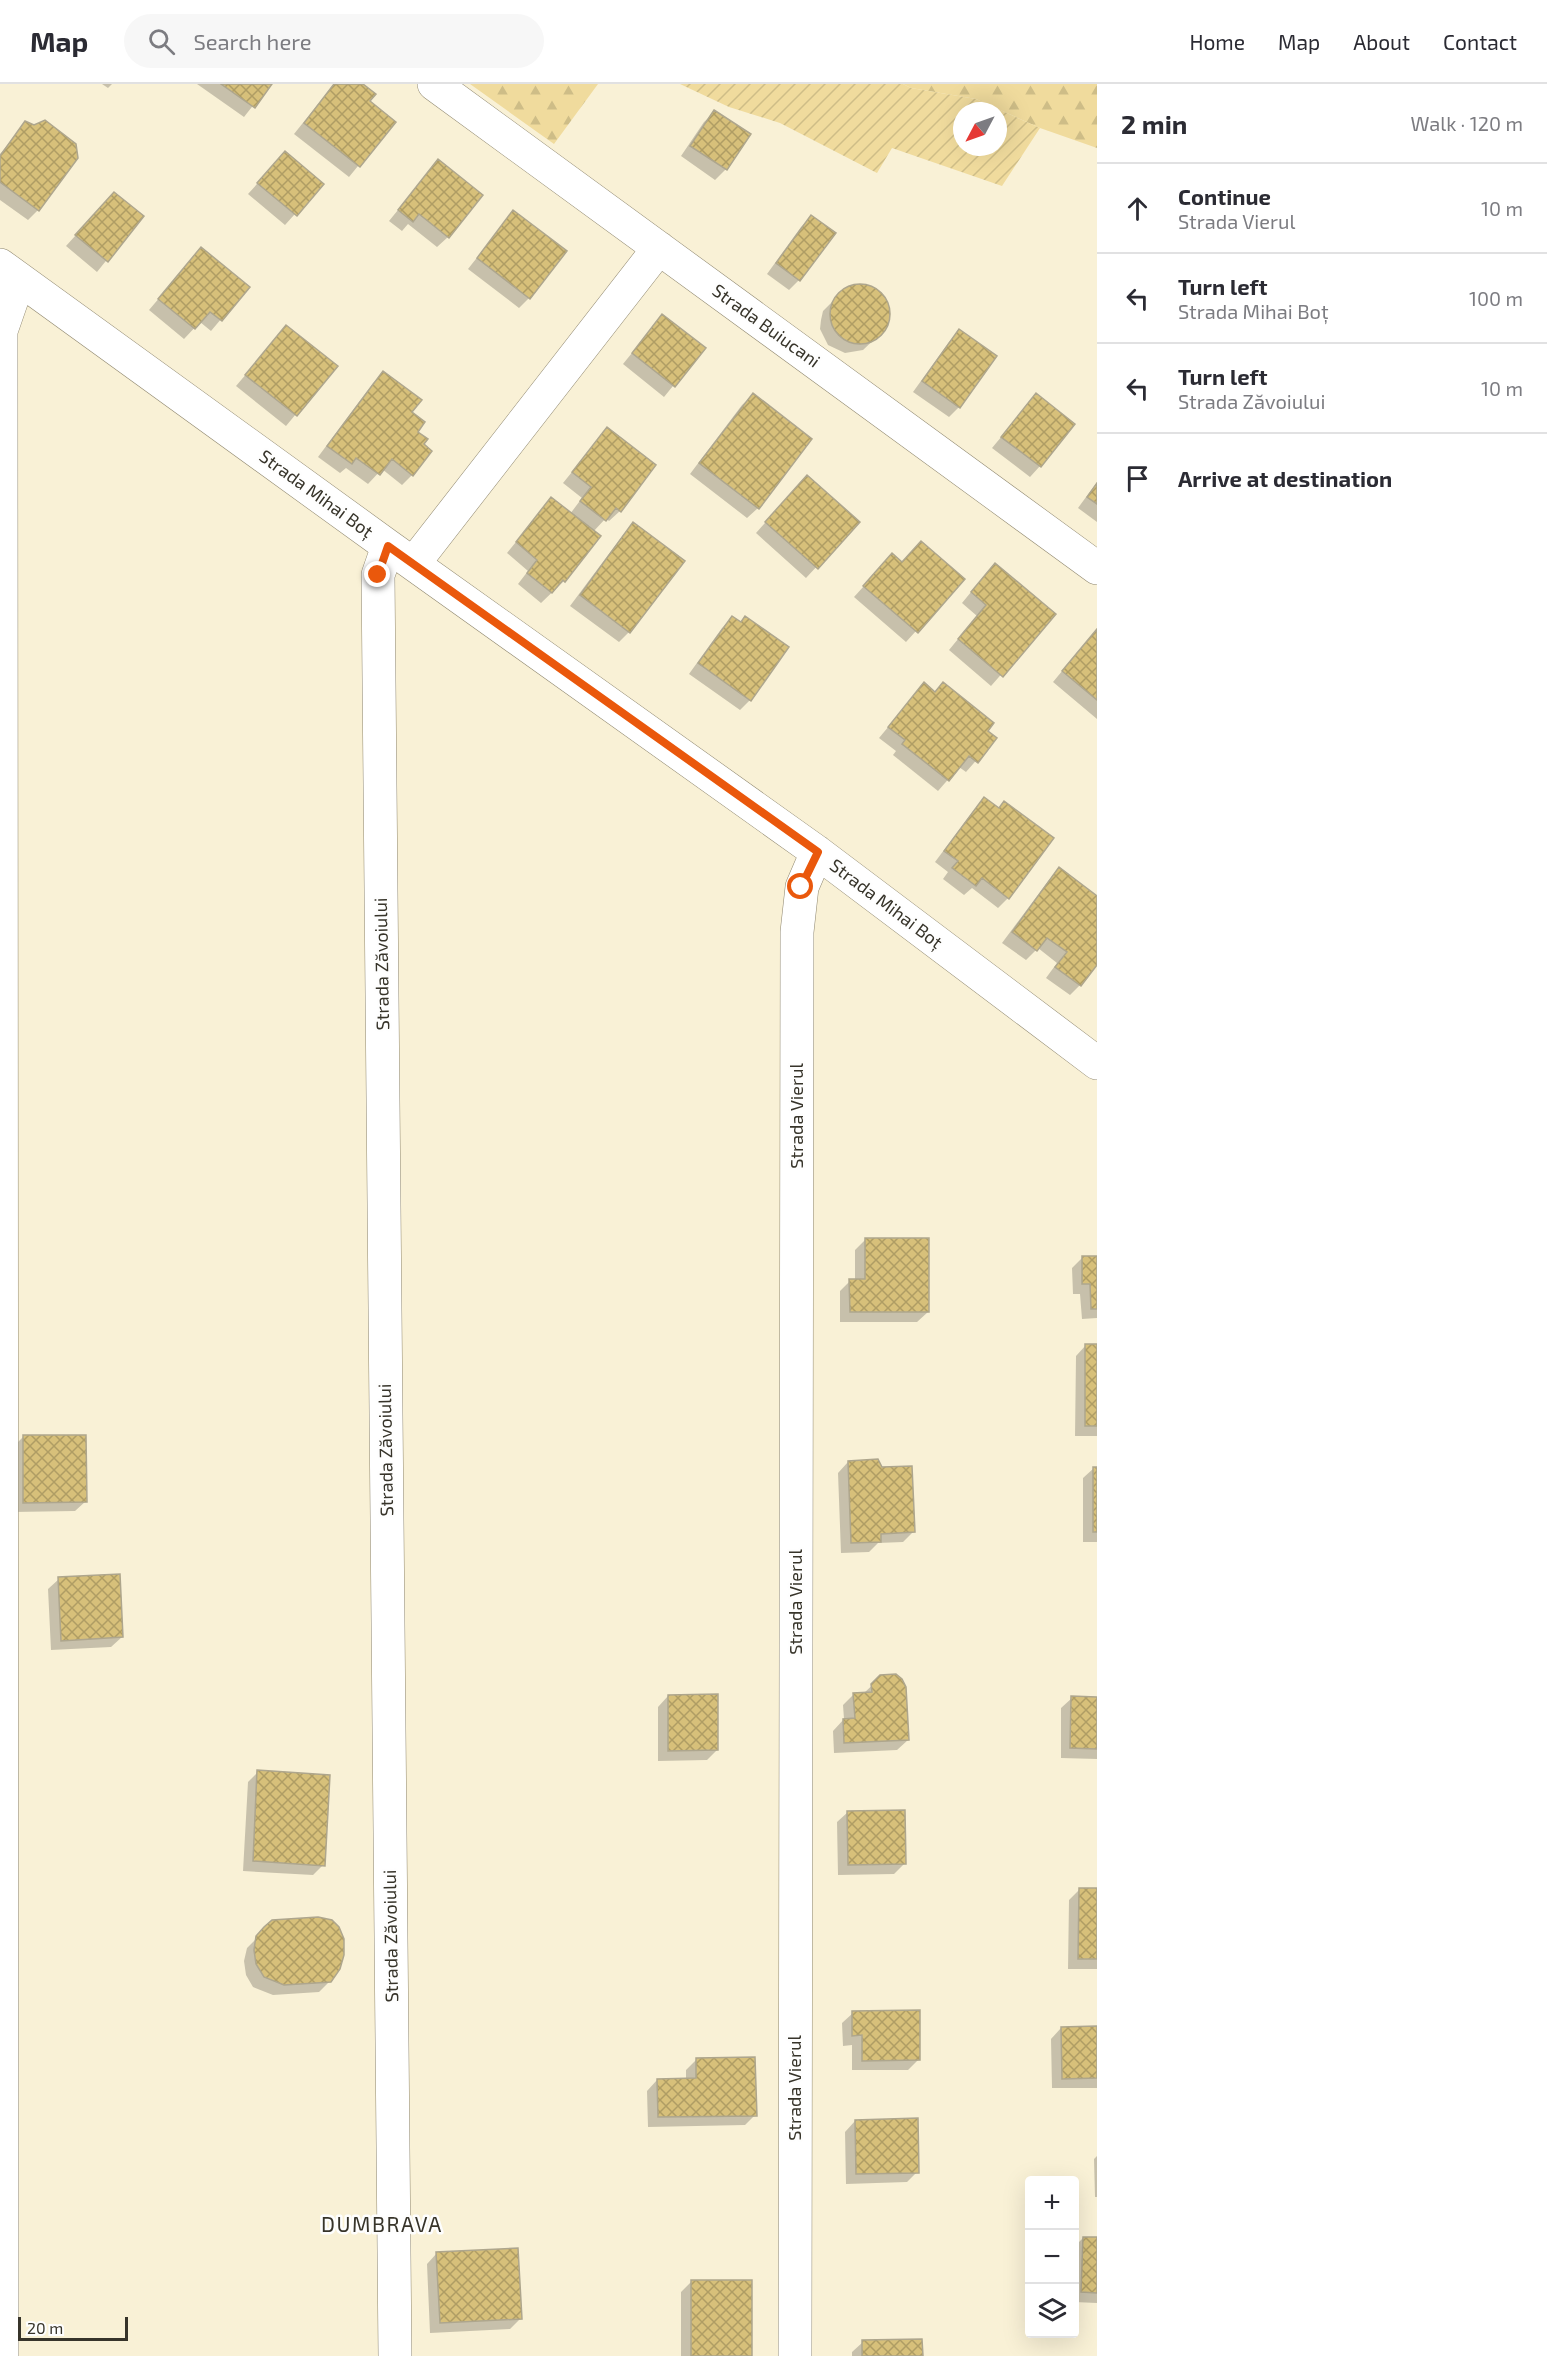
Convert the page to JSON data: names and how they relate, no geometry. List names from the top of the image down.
{
  "streets": {
    "street": [
      "Strada Buiucani",
      "Strada Mihai Boț",
      "Strada Zăvoiului",
      "Strada Vierul"
    ]
  },
  "crossings": [
    ["Strada Buiucani", "Strada Zăvoiului"],
    ["Strada Mihai Boț", "Strada Zăvoiului"],
    ["Strada Mihai Boț", "Strada Vierul"]
  ],
  "districts": ["DUMBRAVA"],
  "scale_bar": "20 m",
  "north": "bottom left",
  "page": {
    "header": "Map",
    "search": "Search here",
    "nav": [
      "Home",
      "Map",
      "About",
      "Contact"
    ],
    "heading": ["2 min", "Walk · 120 m"],
    "list": [
      ["Continue", "Strada Vierul", "10 m"],
      ["Turn left", "Strada Mihai Boț", "100 m"],
      ["Turn left", "Strada Zăvoiului", "10 m"],
      "Arrive at destination"
    ],
    "map_buttons": ["+", "−"],
    "scale": "20 m"
  }
}
